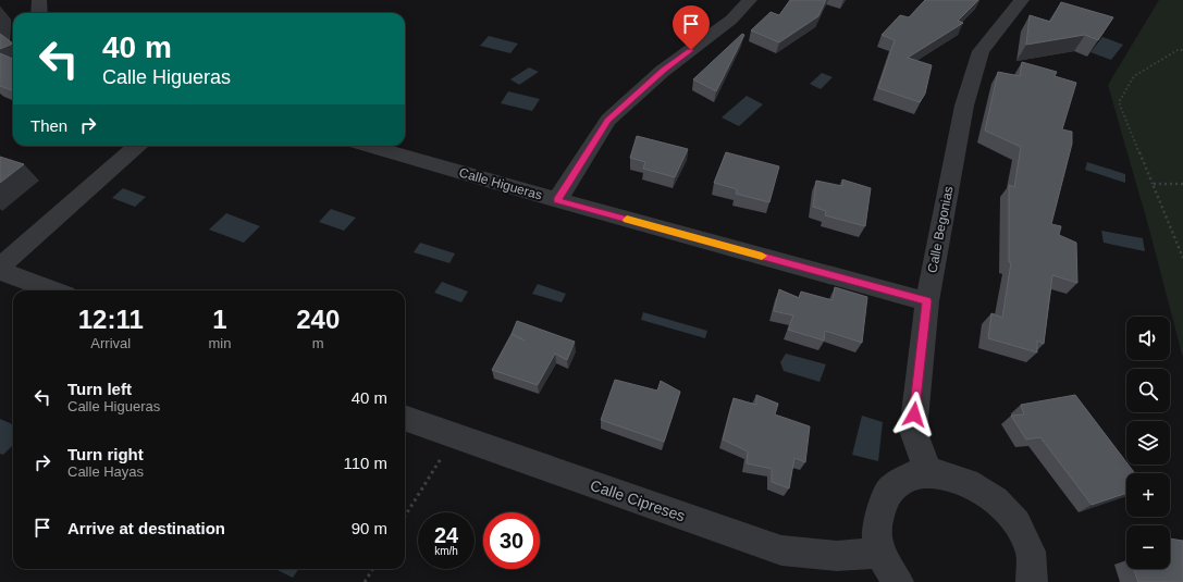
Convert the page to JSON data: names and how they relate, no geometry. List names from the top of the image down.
{
  "streets": {
    "street": ["Calle Higueras", "Calle Begonias", "Calle Cipreses"]
  },
  "crossings": [
    ["Calle Higueras", "Calle Begonias"]
  ],
  "page": {
    "turn": ["40 m", "Calle Higueras"],
    "then": "Then",
    "eta": [
      "12:11",
      "Arrival",
      "1",
      "min",
      "240",
      "m"
    ],
    "map_buttons": ["+", "−"],
    "list": [
      {
        "name": "Turn left",
        "note": "Calle Higueras",
        "value": "40 m"
      },
      {
        "name": "Turn right",
        "note": "Calle Hayas",
        "value": "110 m"
      },
      {
        "name": "Arrive at destination",
        "value": "90 m"
      }
    ],
    "speed": "24 km/h",
    "limit": "30"
  }
}
